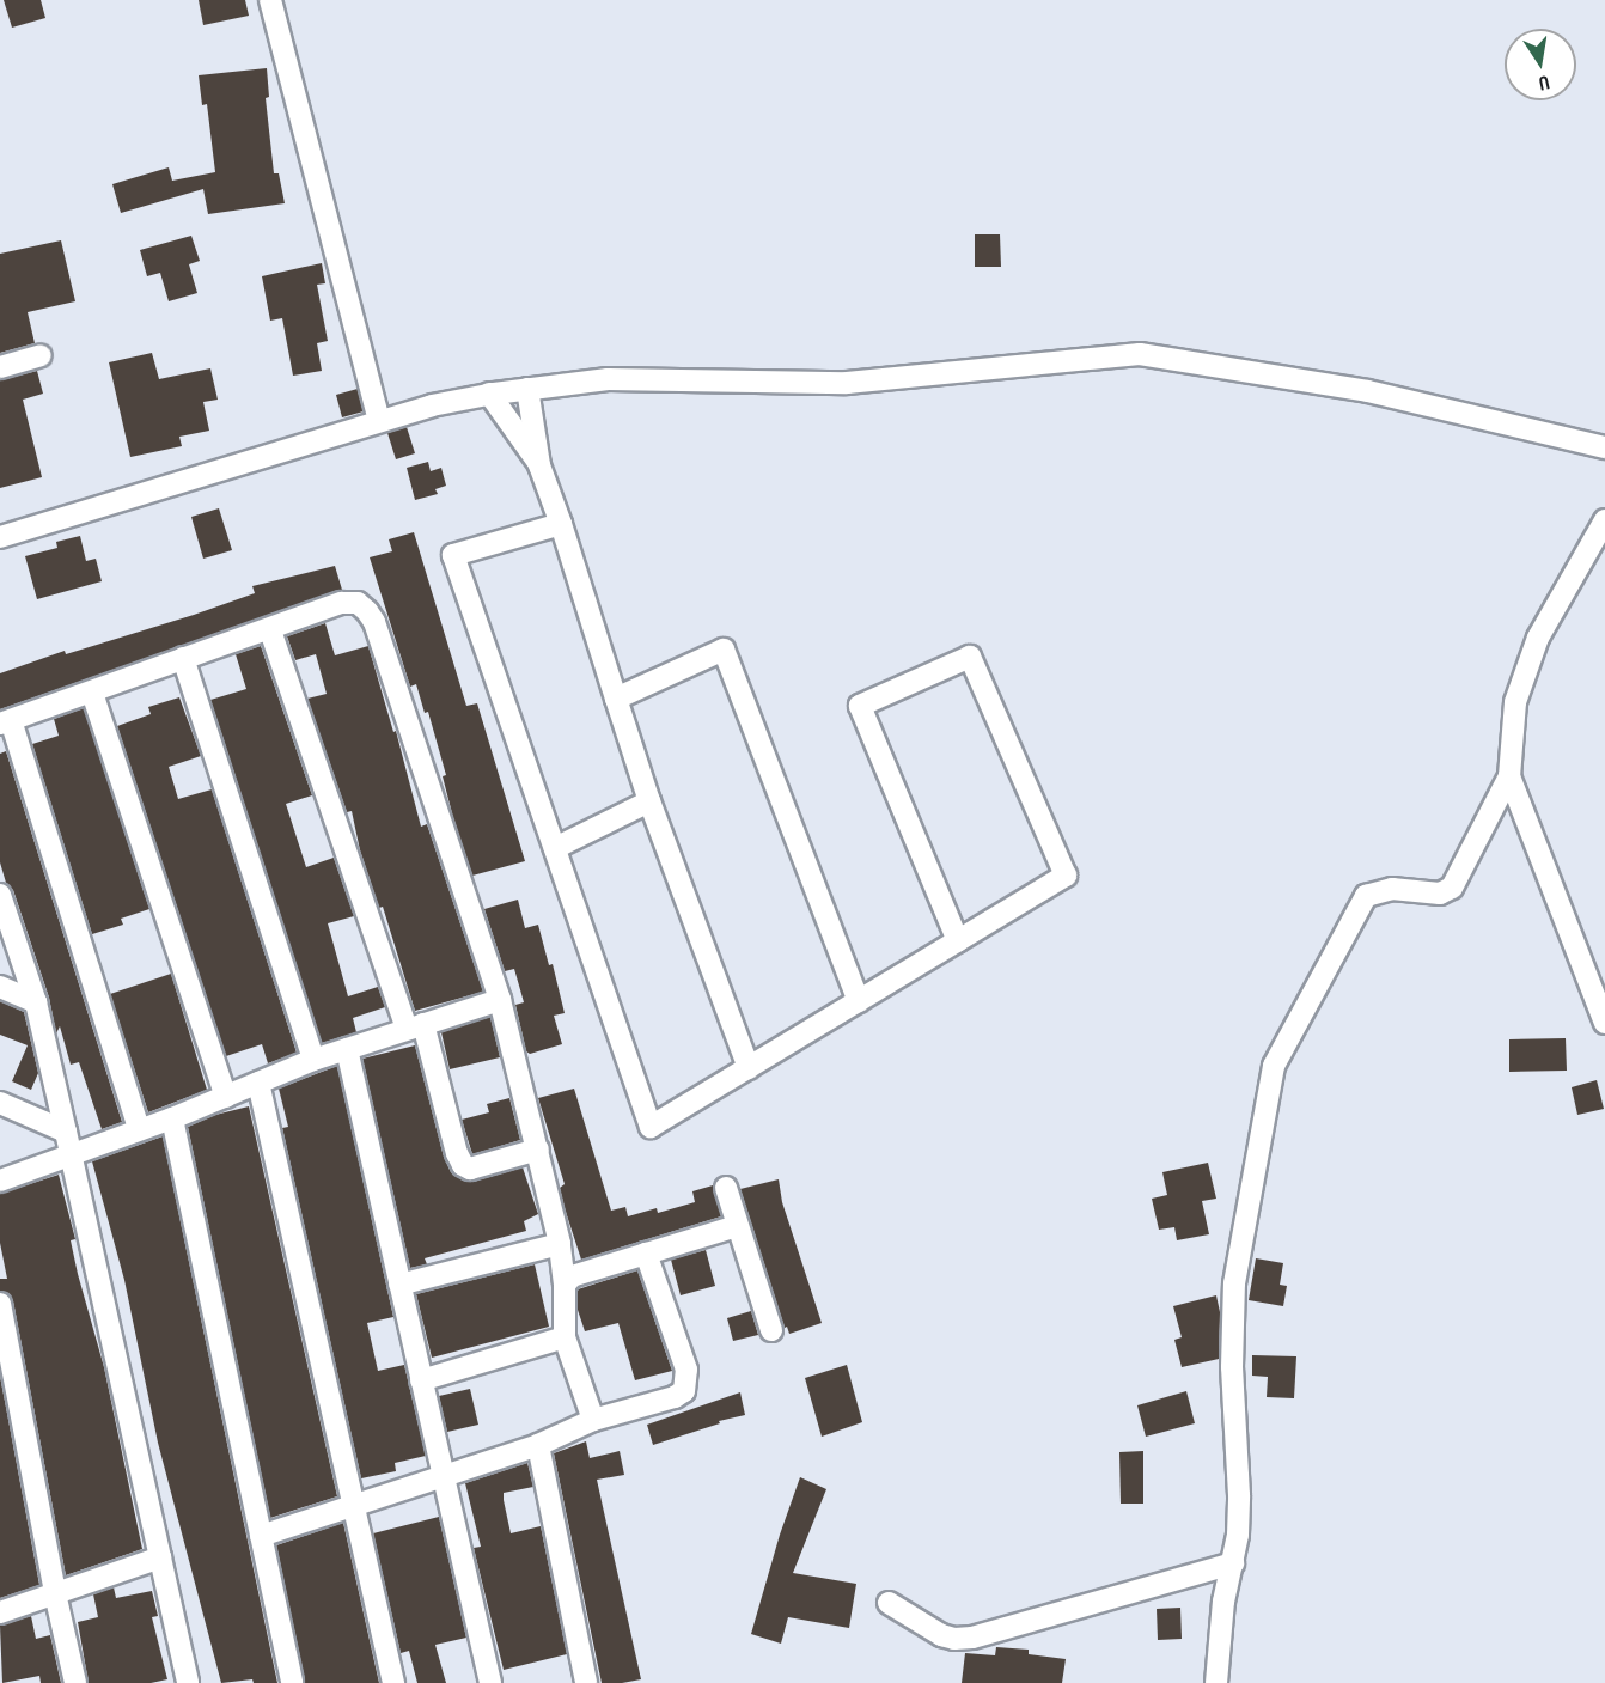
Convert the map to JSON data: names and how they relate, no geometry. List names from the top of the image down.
{
  "north": "bottom"
}
